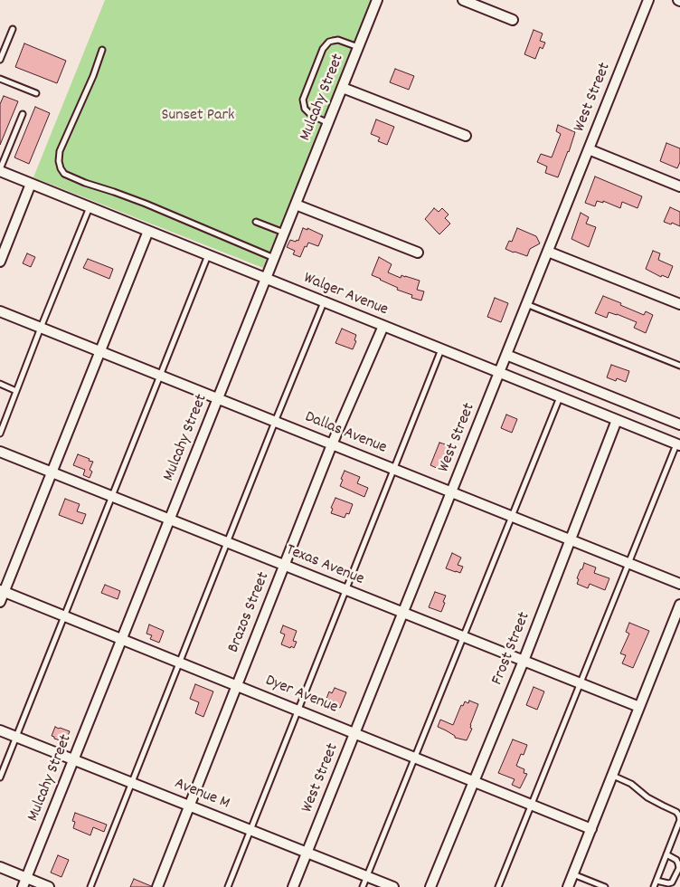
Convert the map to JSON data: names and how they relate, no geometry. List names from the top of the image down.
{
  "streets": {
    "street": [
      "Mulcahy Street",
      "West Street",
      "Walger Avenue",
      "Dallas Avenue",
      "Texas Avenue",
      "Brazos Street",
      "Frost Street",
      "Dyer Avenue",
      "Avenue M"
    ]
  },
  "crossings": [
    ["Mulcahy Street", "Walger Avenue"],
    ["Mulcahy Street", "Dallas Avenue"],
    ["Mulcahy Street", "Texas Avenue"],
    ["Mulcahy Street", "Dyer Avenue"],
    ["Mulcahy Street", "Avenue M"],
    ["West Street", "Walger Avenue"],
    ["West Street", "Dallas Avenue"],
    ["West Street", "Texas Avenue"],
    ["West Street", "Dyer Avenue"],
    ["West Street", "Avenue M"],
    ["Walger Avenue", "Brazos Street"],
    ["Walger Avenue", "Frost Street"],
    ["Dallas Avenue", "Brazos Street"],
    ["Dallas Avenue", "Frost Street"],
    ["Texas Avenue", "Brazos Street"],
    ["Texas Avenue", "Frost Street"],
    ["Brazos Street", "Dyer Avenue"],
    ["Brazos Street", "Avenue M"],
    ["Frost Street", "Dyer Avenue"]
  ],
  "parks": ["Sunset Park"]
}
